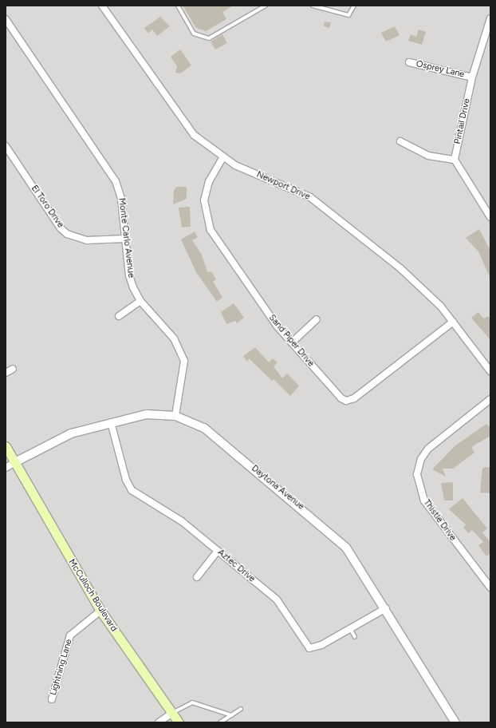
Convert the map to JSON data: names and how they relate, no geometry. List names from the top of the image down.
{
  "streets": {
    "main road": ["McCulloch Boulevard"],
    "street": [
      "Osprey Lane",
      "Pintail Drive",
      "Newport Drive",
      "El Toro Drive",
      "Monte Carlo Avenue",
      "Sand Piper Drive",
      "Daytona Avenue",
      "Thistle Drive",
      "Aztec Drive",
      "Lightning Lane"
    ]
  },
  "crossings": [
    ["Osprey Lane", "Pintail Drive"],
    ["Newport Drive", "Sand Piper Drive"],
    ["El Toro Drive", "Monte Carlo Avenue"],
    ["Monte Carlo Avenue", "Daytona Avenue"],
    ["Daytona Avenue", "Aztec Drive"],
    ["Daytona Avenue", "McCulloch Boulevard"],
    ["McCulloch Boulevard", "Lightning Lane"]
  ]
}
